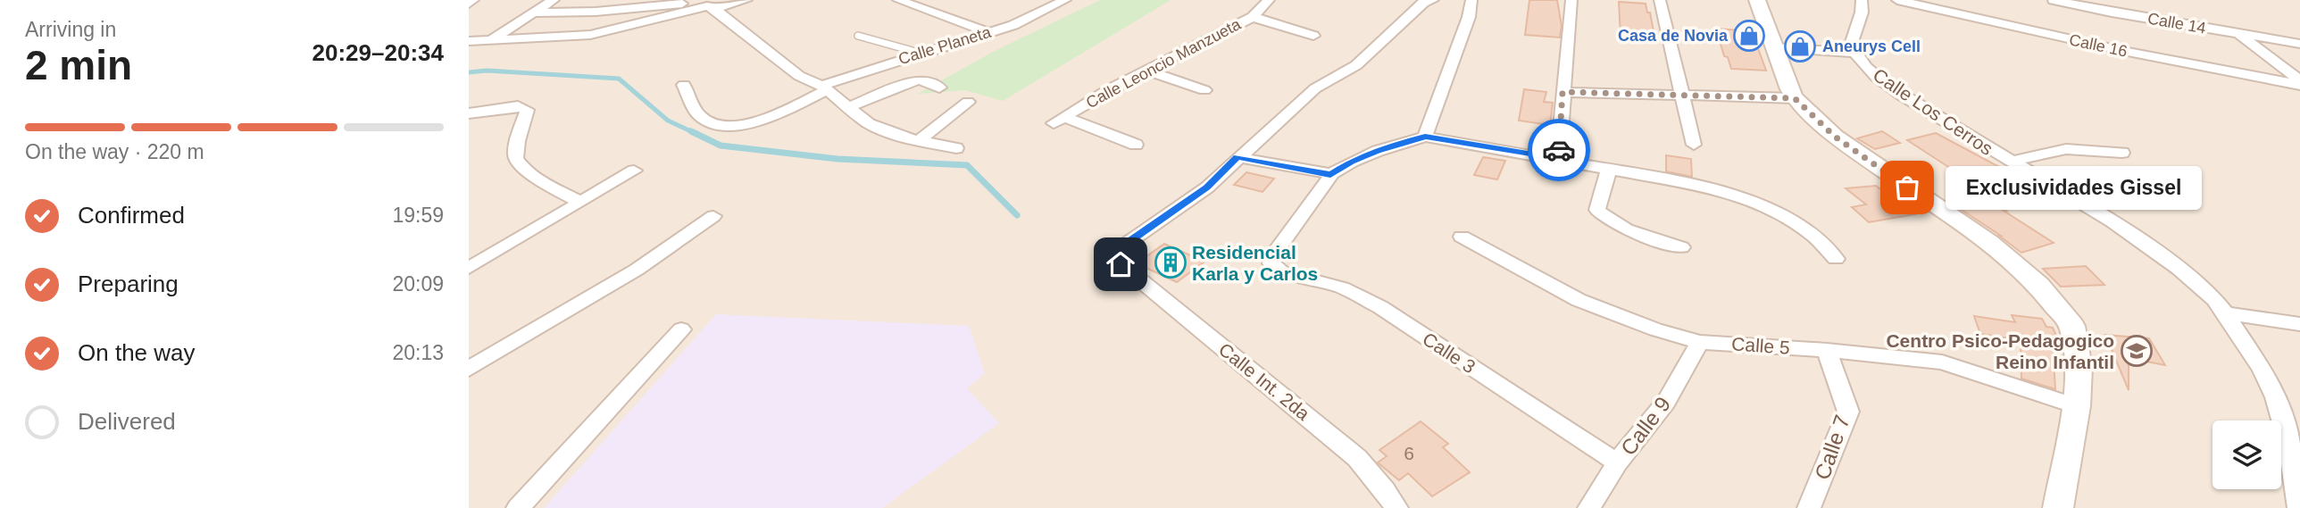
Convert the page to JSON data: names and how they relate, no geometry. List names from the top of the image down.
{
  "streets": {
    "street": [
      "Calle 14",
      "Calle Planeta",
      "Calle 16",
      "Calle Leoncio Manzueta",
      "Calle Los Cerros",
      "Calle 5",
      "Calle 3",
      "Calle Int. 2da",
      "Calle 9",
      "Calle 7"
    ]
  },
  "crossings": [
    ["Calle 5", "Calle 9"],
    ["Calle 5", "Calle 7"],
    ["Calle 3", "Calle 9"]
  ],
  "places": {
    "shop": ["Casa de Novia", "Aneurys Cell"],
    "other": ["Exclusividades Gissel"],
    "building": ["Residencial Karla y Carlos"],
    "school or university": ["Centro Psico-Pedagogico Reino Infantil"]
  },
  "house_numbers": ["6"],
  "page": {
    "heading": ["2 min", "Arriving in", "20:29–20:34"],
    "bar": "On the way · 220 m",
    "bubble": "Exclusividades Gissel",
    "list": [
      ["Confirmed", "19:59"],
      ["Preparing", "20:09"],
      ["On the way", "20:13"],
      "Delivered"
    ]
  }
}
